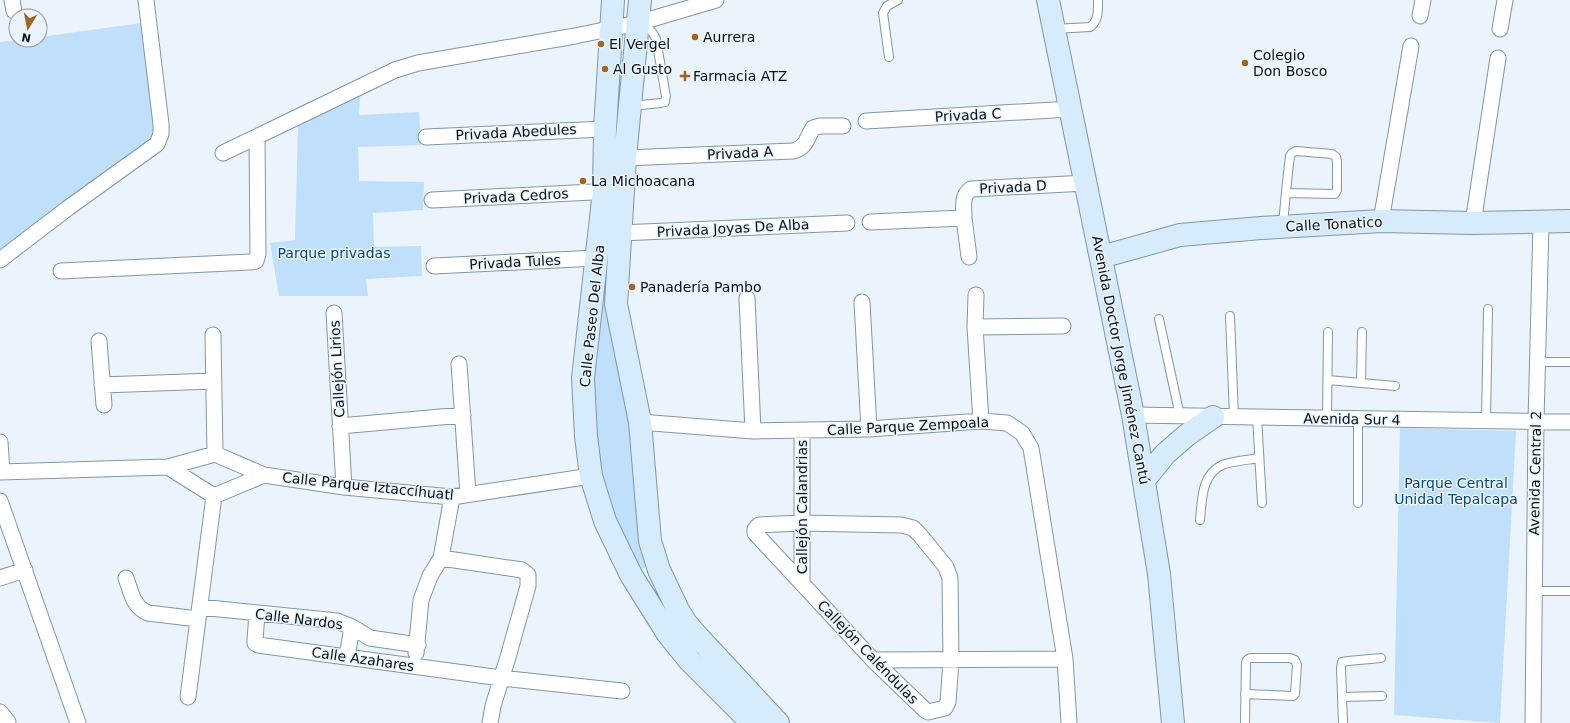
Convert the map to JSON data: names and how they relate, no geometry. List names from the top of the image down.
{
  "streets": {
    "street": [
      "Privada C",
      "Privada Abedules",
      "Privada A",
      "Privada D",
      "Privada Cedros",
      "Calle Tonatico",
      "Privada Joyas De Alba",
      "Privada Tules",
      "Calle Paseo Del Alba",
      "Avenida Doctor Jorge Jiménez Cantú",
      "Callejón Lirios",
      "Avenida Sur 4",
      "Calle Parque Zempoala",
      "Avenida Central 2",
      "Calle Parque Iztaccíhuatl",
      "Callejón Calandrias",
      "Calle Nardos",
      "Callejón Caléndulas",
      "Calle Azahares"
    ]
  },
  "crossings": [
    ["Privada C", "Avenida Doctor Jorge Jiménez Cantú"],
    ["Privada Abedules", "Calle Paseo Del Alba"],
    ["Privada A", "Calle Paseo Del Alba"],
    ["Privada D", "Avenida Doctor Jorge Jiménez Cantú"],
    ["Privada Cedros", "Calle Paseo Del Alba"],
    ["Calle Tonatico", "Avenida Doctor Jorge Jiménez Cantú"],
    ["Calle Tonatico", "Avenida Central 2"],
    ["Privada Joyas De Alba", "Calle Paseo Del Alba"],
    ["Privada Tules", "Calle Paseo Del Alba"],
    ["Calle Paseo Del Alba", "Calle Parque Zempoala"],
    ["Calle Paseo Del Alba", "Calle Parque Iztaccíhuatl"],
    ["Avenida Doctor Jorge Jiménez Cantú", "Avenida Sur 4"],
    ["Callejón Lirios", "Calle Parque Iztaccíhuatl"],
    ["Avenida Sur 4", "Avenida Central 2"],
    ["Calle Parque Zempoala", "Callejón Calandrias"],
    ["Callejón Calandrias", "Callejón Caléndulas"],
    ["Calle Nardos", "Calle Azahares"]
  ],
  "parks": ["Parque privadas", "Parque Central Unidad Tepalcapa"],
  "places": {
    "other": [
      "Aurrera",
      "El Vergel",
      "Colegio Don Bosco",
      "Al Gusto",
      "La Michoacana",
      "Panadería Pambo"
    ],
    "health": ["Farmacia ATZ"]
  },
  "north": "bottom"
}
